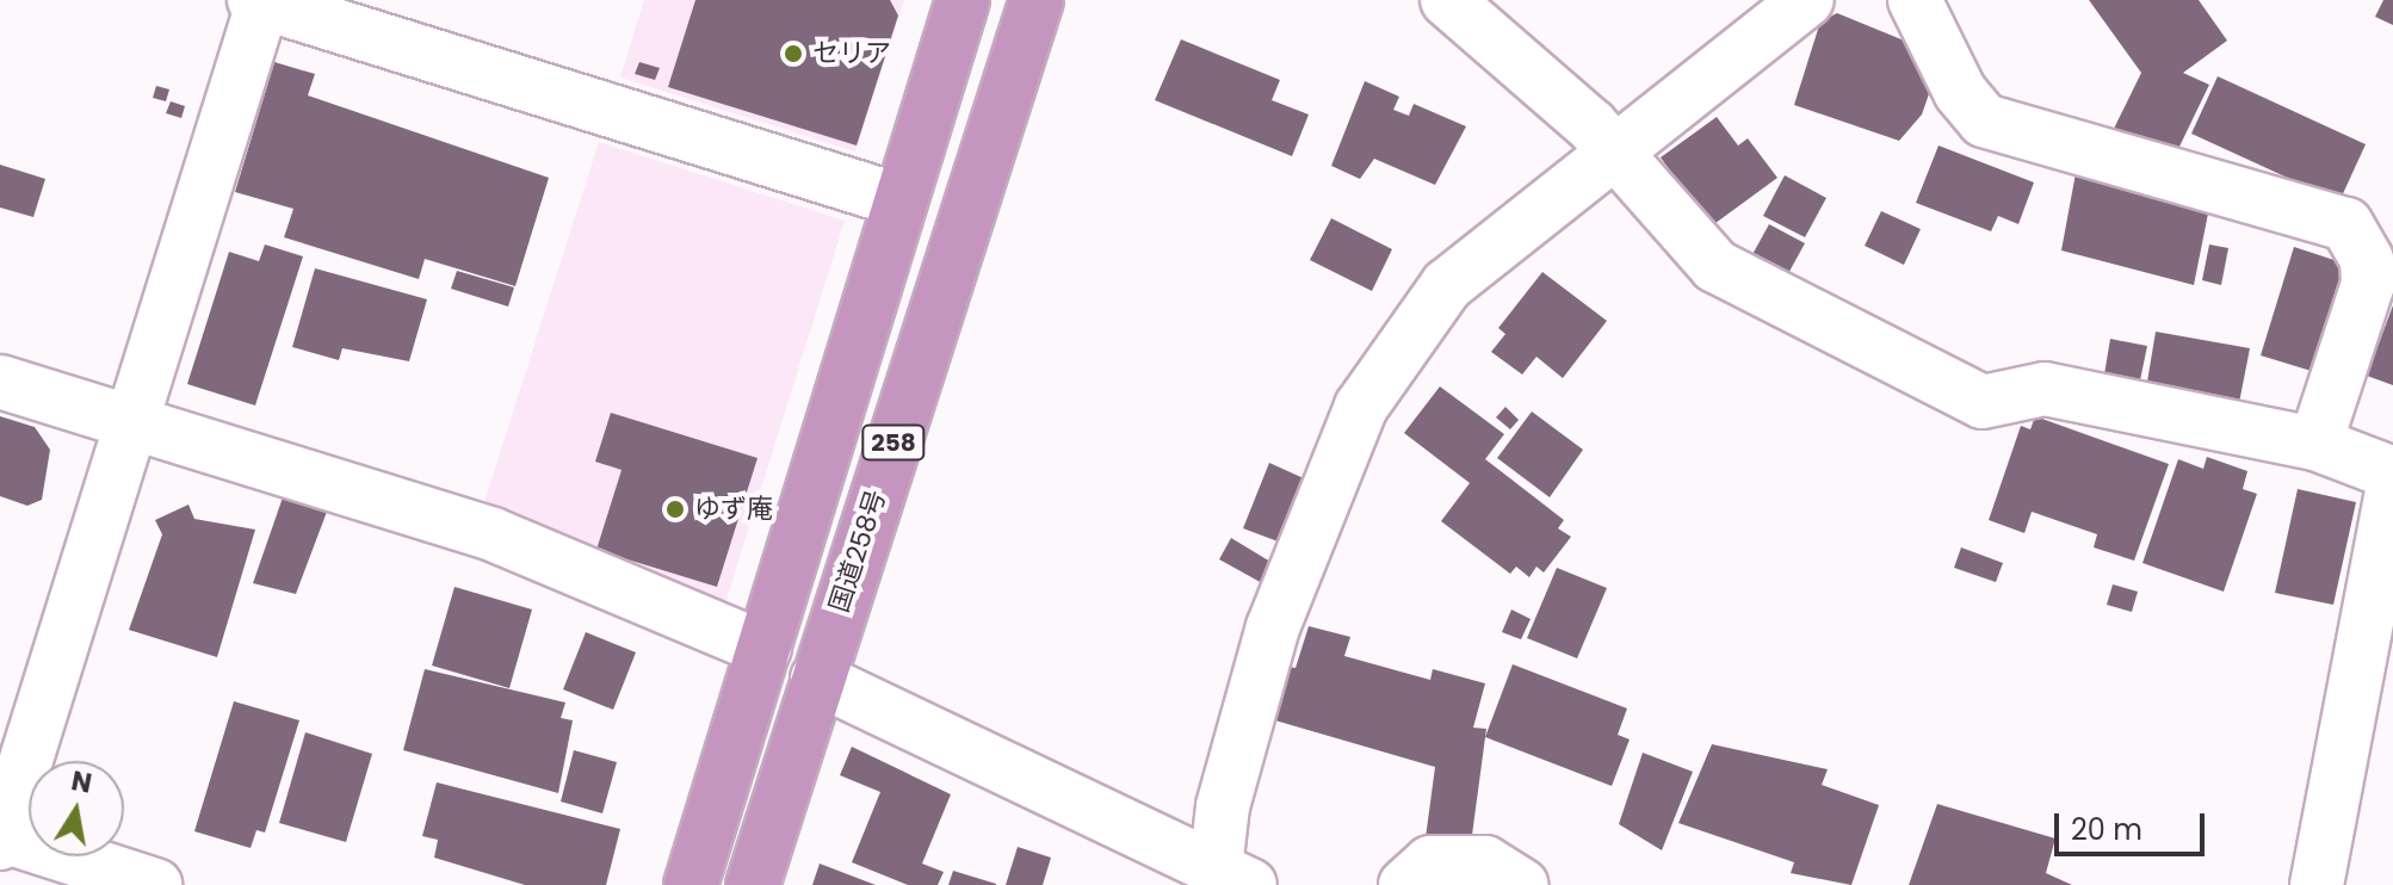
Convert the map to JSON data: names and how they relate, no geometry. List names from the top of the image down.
{
  "streets": {
    "highway": ["258", "国道258号"]
  },
  "places": ["セリア", "ゆず庵"],
  "scale_bar": "20 m",
  "north": "top"
}
